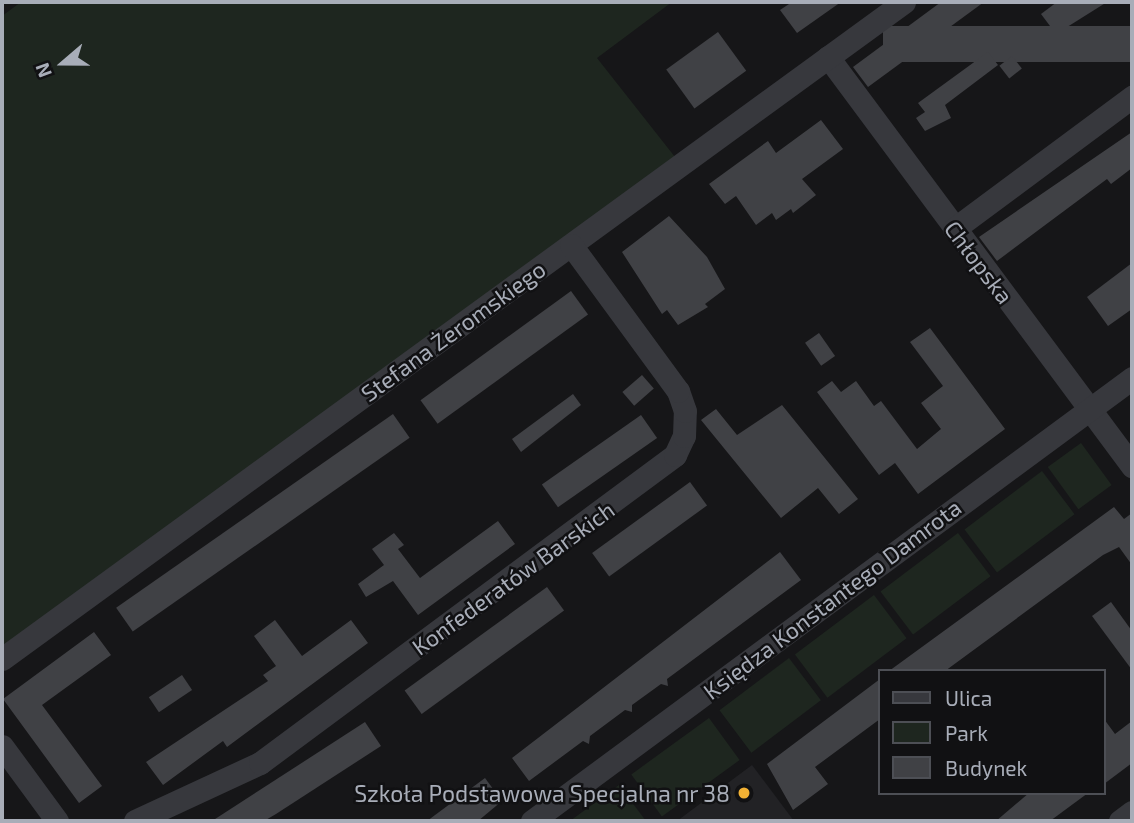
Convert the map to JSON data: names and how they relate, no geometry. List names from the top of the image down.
{
  "streets": {
    "street": [
      "Chłopska",
      "Stefana Żeromskiego",
      "Konfederatów Barskich",
      "Księdza Konstantego Damrota"
    ]
  },
  "crossings": [
    ["Chłopska", "Stefana Żeromskiego"],
    ["Chłopska", "Księdza Konstantego Damrota"],
    ["Stefana Żeromskiego", "Konfederatów Barskich"]
  ],
  "places": ["Szkoła Podstawowa Specjalna nr 38"],
  "legend": ["Ulica", "Park", "Budynek"],
  "north": "left"
}
